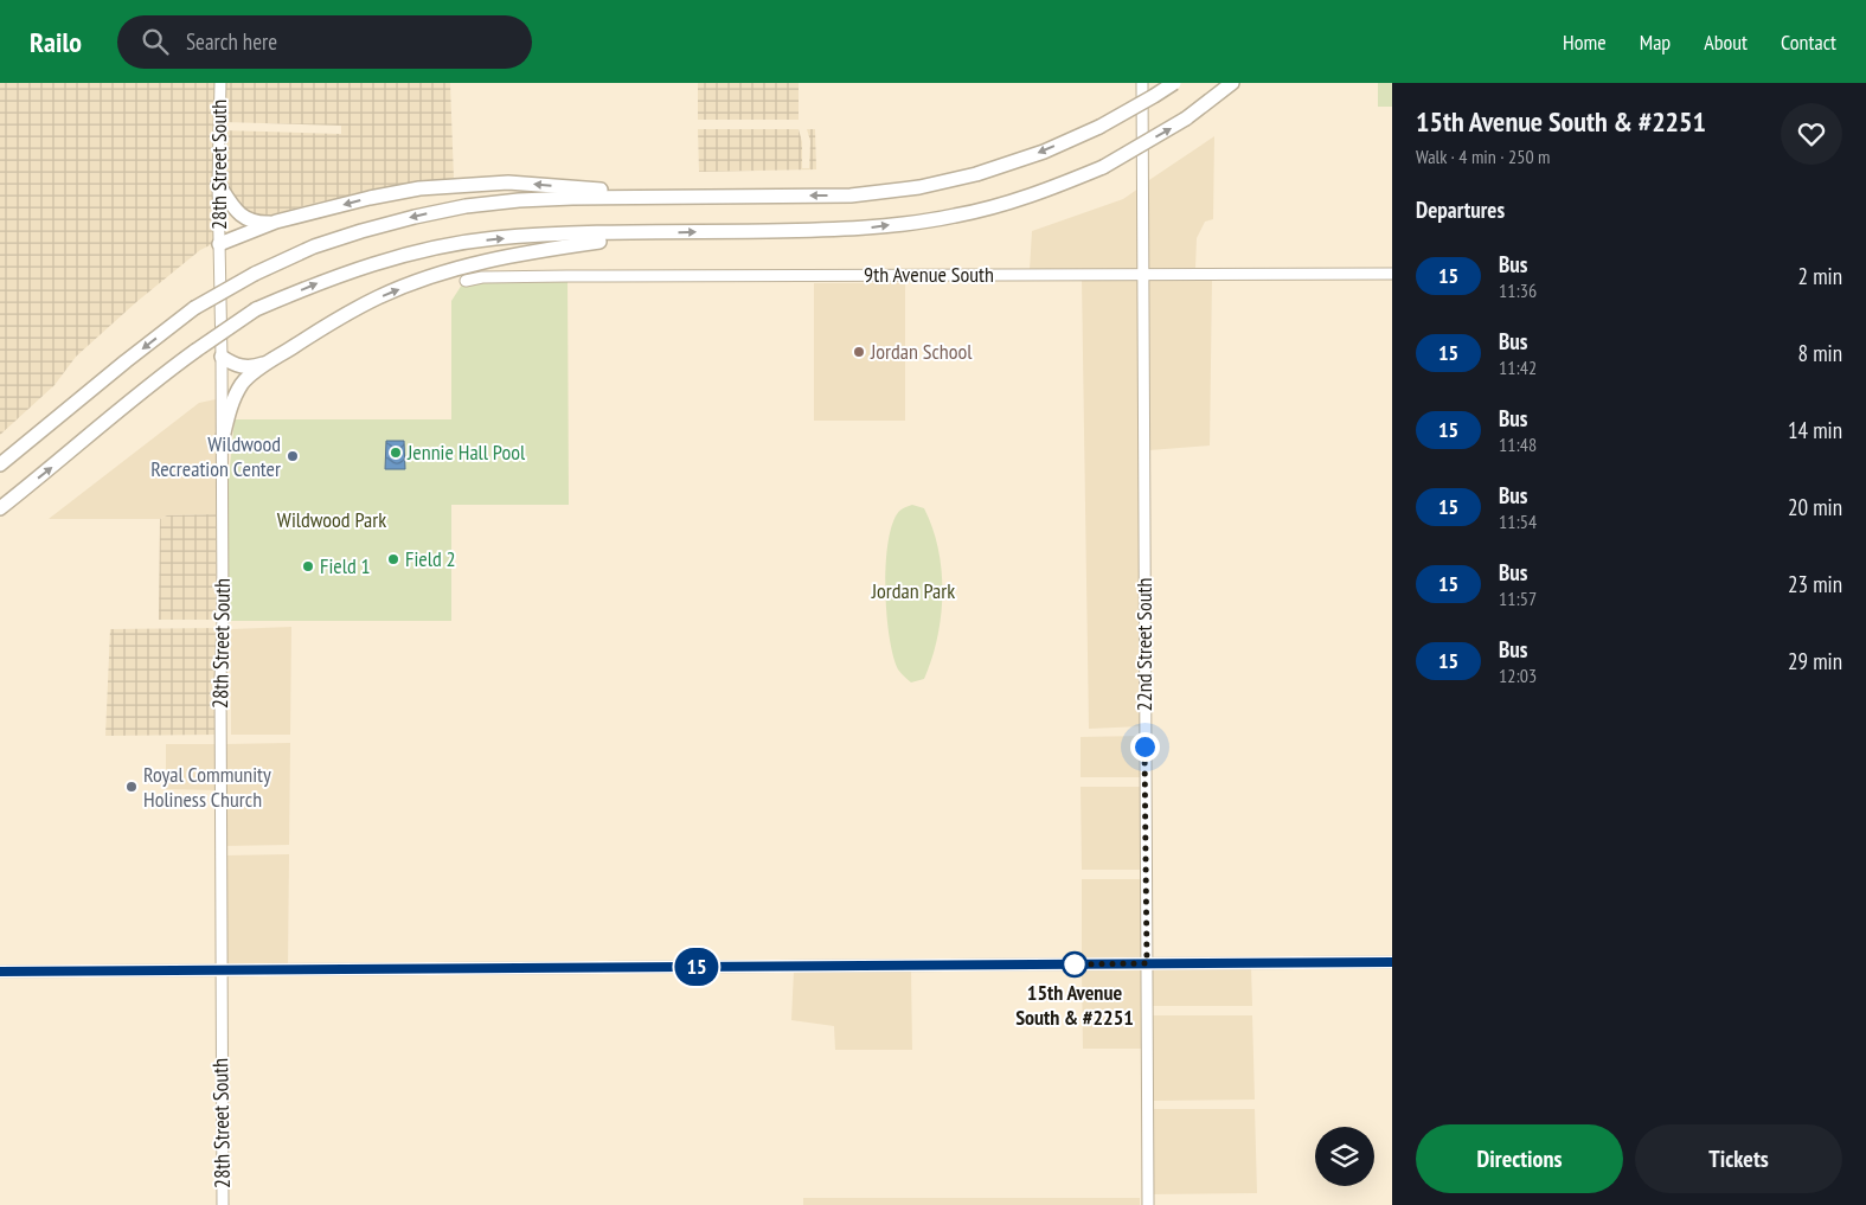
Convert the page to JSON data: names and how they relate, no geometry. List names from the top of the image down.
{
  "streets": {
    "street": ["28th Street South", "9th Avenue South", "22nd Street South"]
  },
  "crossings": [
    ["9th Avenue South", "22nd Street South"]
  ],
  "parks": ["Wildwood Park", "Jordan Park"],
  "places": [
    "Jordan School",
    "Jennie Hall Pool",
    "Wildwood Recreation Center",
    "Field 2",
    "Field 1",
    "Royal Community Holiness Church",
    "15th Avenue South & #2251"
  ],
  "lines": ["bus line 15"],
  "page": {
    "header": "Railo",
    "search": "Search here",
    "nav": [
      "Home",
      "Map",
      "About",
      "Contact"
    ],
    "on_map": "15",
    "heading": [
      ["15th Avenue South & #2251", "Walk · 4 min · 250 m"],
      "Departures"
    ],
    "list": [
      {
        "mark": "15",
        "name": "Bus",
        "note": "11:36",
        "value": "2 min"
      },
      {
        "mark": "15",
        "name": "Bus",
        "note": "11:42",
        "value": "8 min"
      },
      {
        "mark": "15",
        "name": "Bus",
        "note": "11:48",
        "value": "14 min"
      },
      {
        "mark": "15",
        "name": "Bus",
        "note": "11:54",
        "value": "20 min"
      },
      {
        "mark": "15",
        "name": "Bus",
        "note": "11:57",
        "value": "23 min"
      },
      {
        "mark": "15",
        "name": "Bus",
        "note": "12:03",
        "value": "29 min"
      }
    ],
    "buttons": ["Directions", "Tickets"]
  }
}
